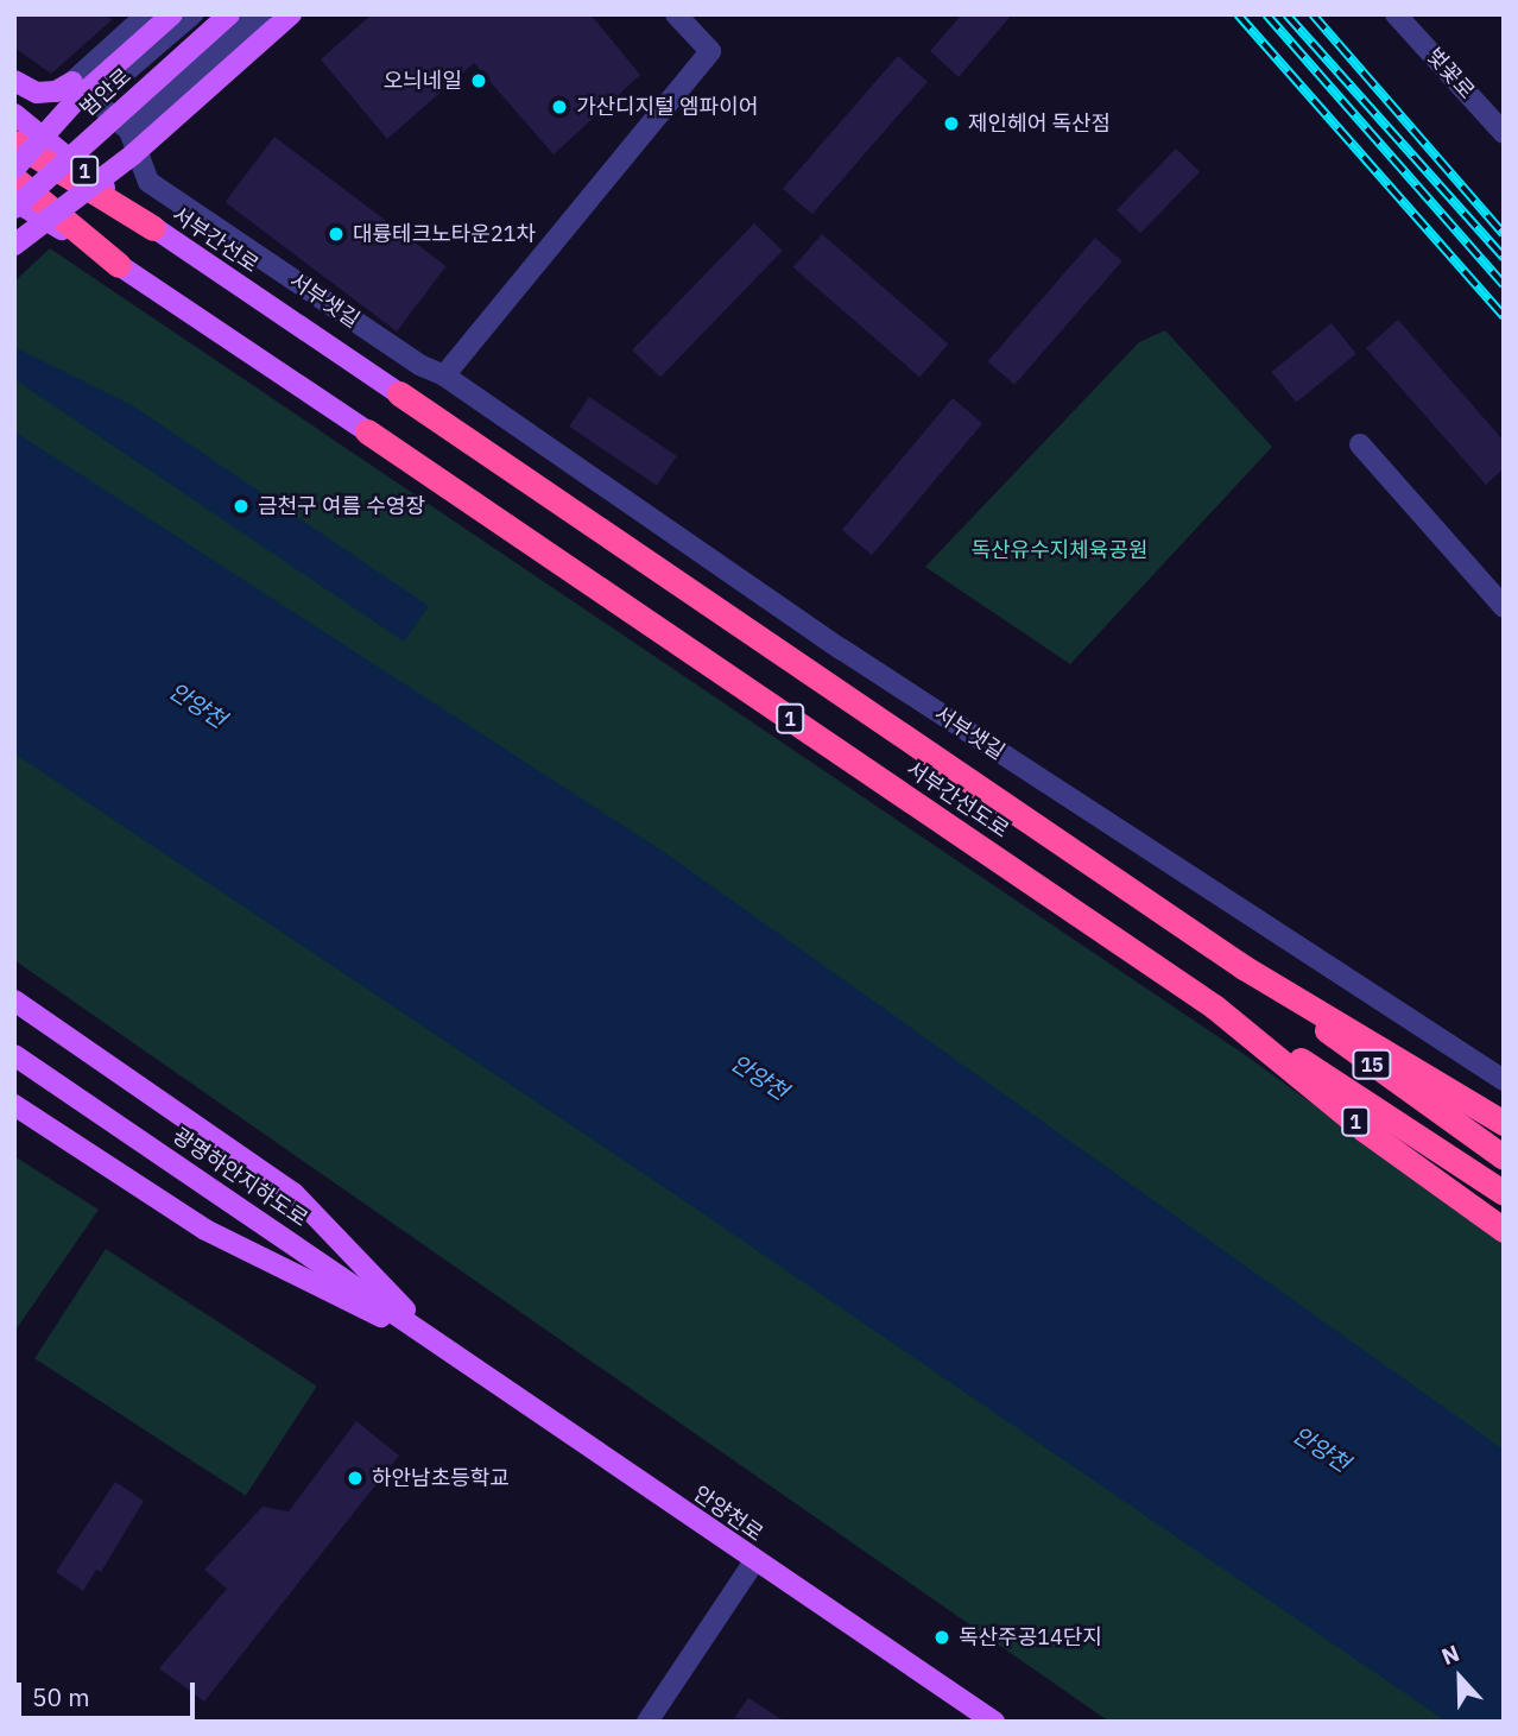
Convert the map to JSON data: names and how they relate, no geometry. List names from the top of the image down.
{
  "streets": {
    "highway": ["1", "서부간선도로", "15"],
    "main road": [
      "범안로",
      "서부간선로",
      "광명하안지하도로",
      "안양천로"
    ],
    "street": ["벚꽃로", "서부샛길"]
  },
  "crossings": [
    ["1", "서부간선도로"],
    ["서부간선로", "서부간선도로"],
    ["서부간선도로", "15"],
    ["광명하안지하도로", "안양천로"]
  ],
  "water": ["안양천"],
  "parks": ["독산유수지체육공원"],
  "places": [
    "오늬네일",
    "가산디지털 엠파이어",
    "제인헤어 독산점",
    "대륭테크노타운21차",
    "금천구 여름 수영장",
    "하안남초등학교",
    "독산주공14단지"
  ],
  "scale_bar": "50 m",
  "north": "top"
}
